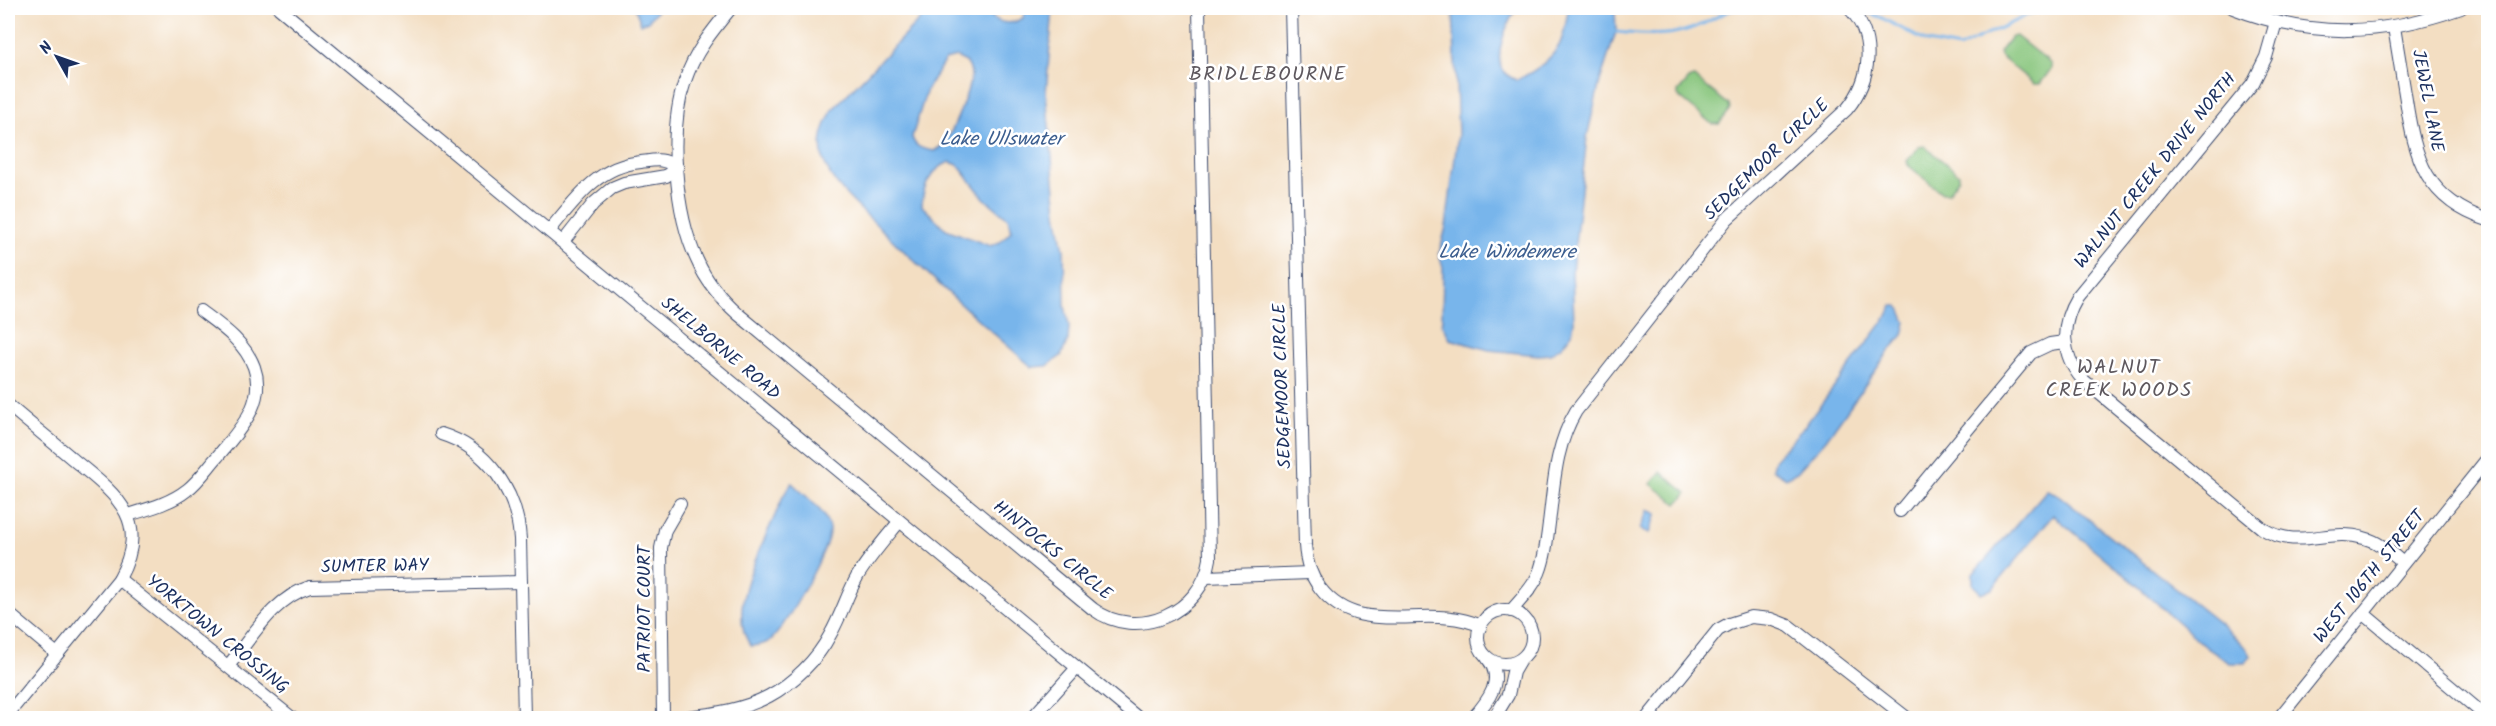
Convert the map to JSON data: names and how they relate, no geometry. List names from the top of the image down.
{
  "streets": {
    "street": [
      "JEWEL LANE",
      "SEDGEMOOR CIRCLE",
      "WALNUT CREEK DRIVE NORTH",
      "SHELBORNE ROAD",
      "HINTOCKS CIRCLE",
      "SUMTER WAY",
      "WEST 106TH STREET",
      "PATRIOT COURT",
      "YORKTOWN CROSSING"
    ]
  },
  "crossings": [
    ["SUMTER WAY", "YORKTOWN CROSSING"]
  ],
  "districts": ["BRIDLEBOURNE", "WALNUT CREEK WOODS"],
  "water": ["Lake Ullswater", "Lake Windemere"],
  "north": "top left"
}
